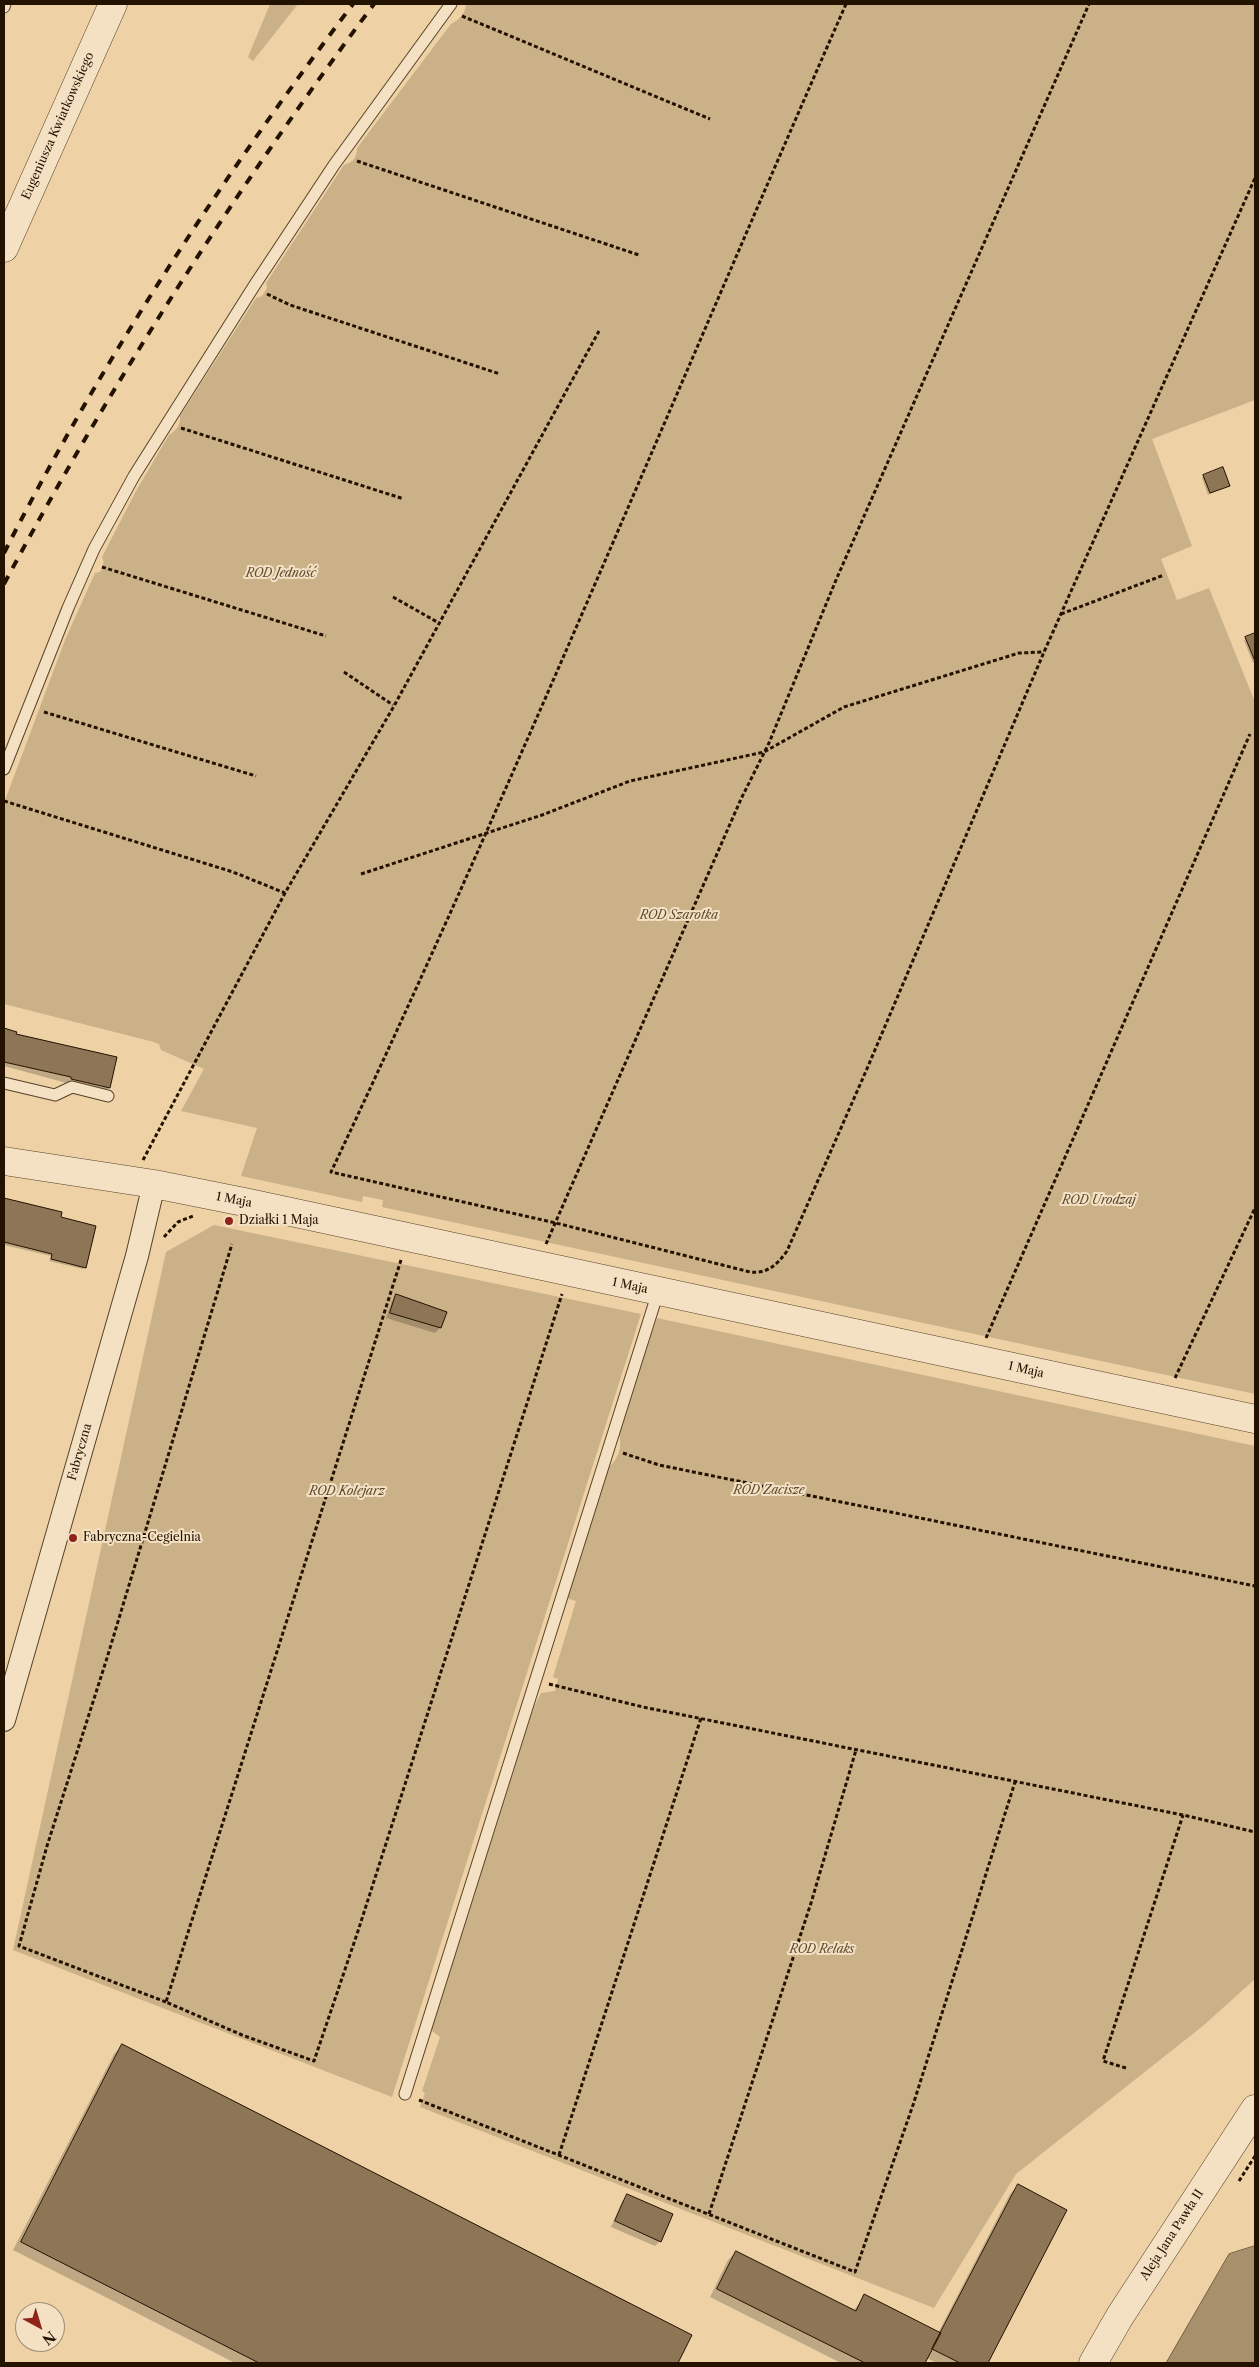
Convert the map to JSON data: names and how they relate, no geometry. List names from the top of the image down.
{
  "streets": {
    "street": [
      "Eugeniusza Kwiatkowskiego",
      "1 Maja",
      "Fabryczna",
      "Aleja Jana Pawła II"
    ]
  },
  "crossings": [
    ["1 Maja", "Fabryczna"]
  ],
  "parks": [
    "ROD Jedność",
    "ROD Szarotka",
    "ROD Urodzaj",
    "ROD Zacisze",
    "ROD Kolejarz",
    "ROD Relaks"
  ],
  "places": ["Działki 1 Maja", "Fabryczna-Cegielnia"],
  "north": "bottom right"
}
